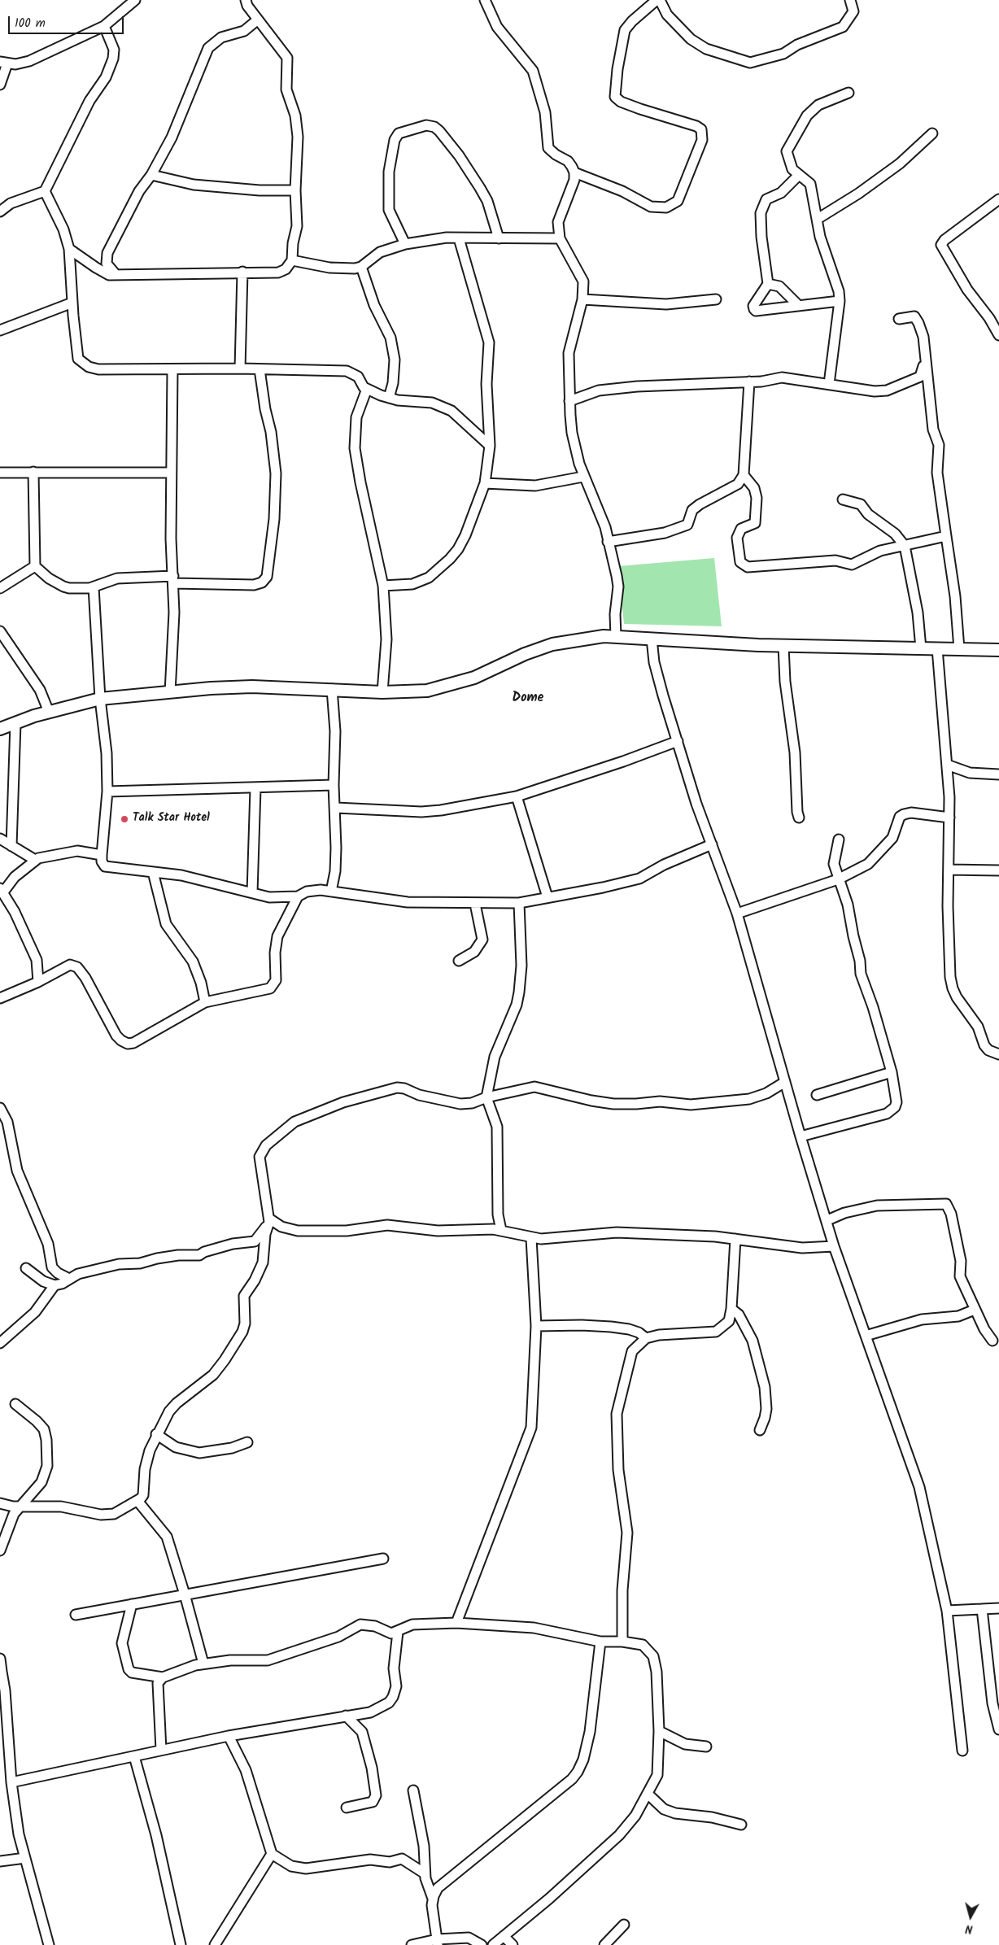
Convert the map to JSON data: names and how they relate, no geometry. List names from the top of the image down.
{
  "districts": ["Dome"],
  "places": ["Talk Star Hotel"],
  "scale_bar": "100 m",
  "north": "bottom"
}
